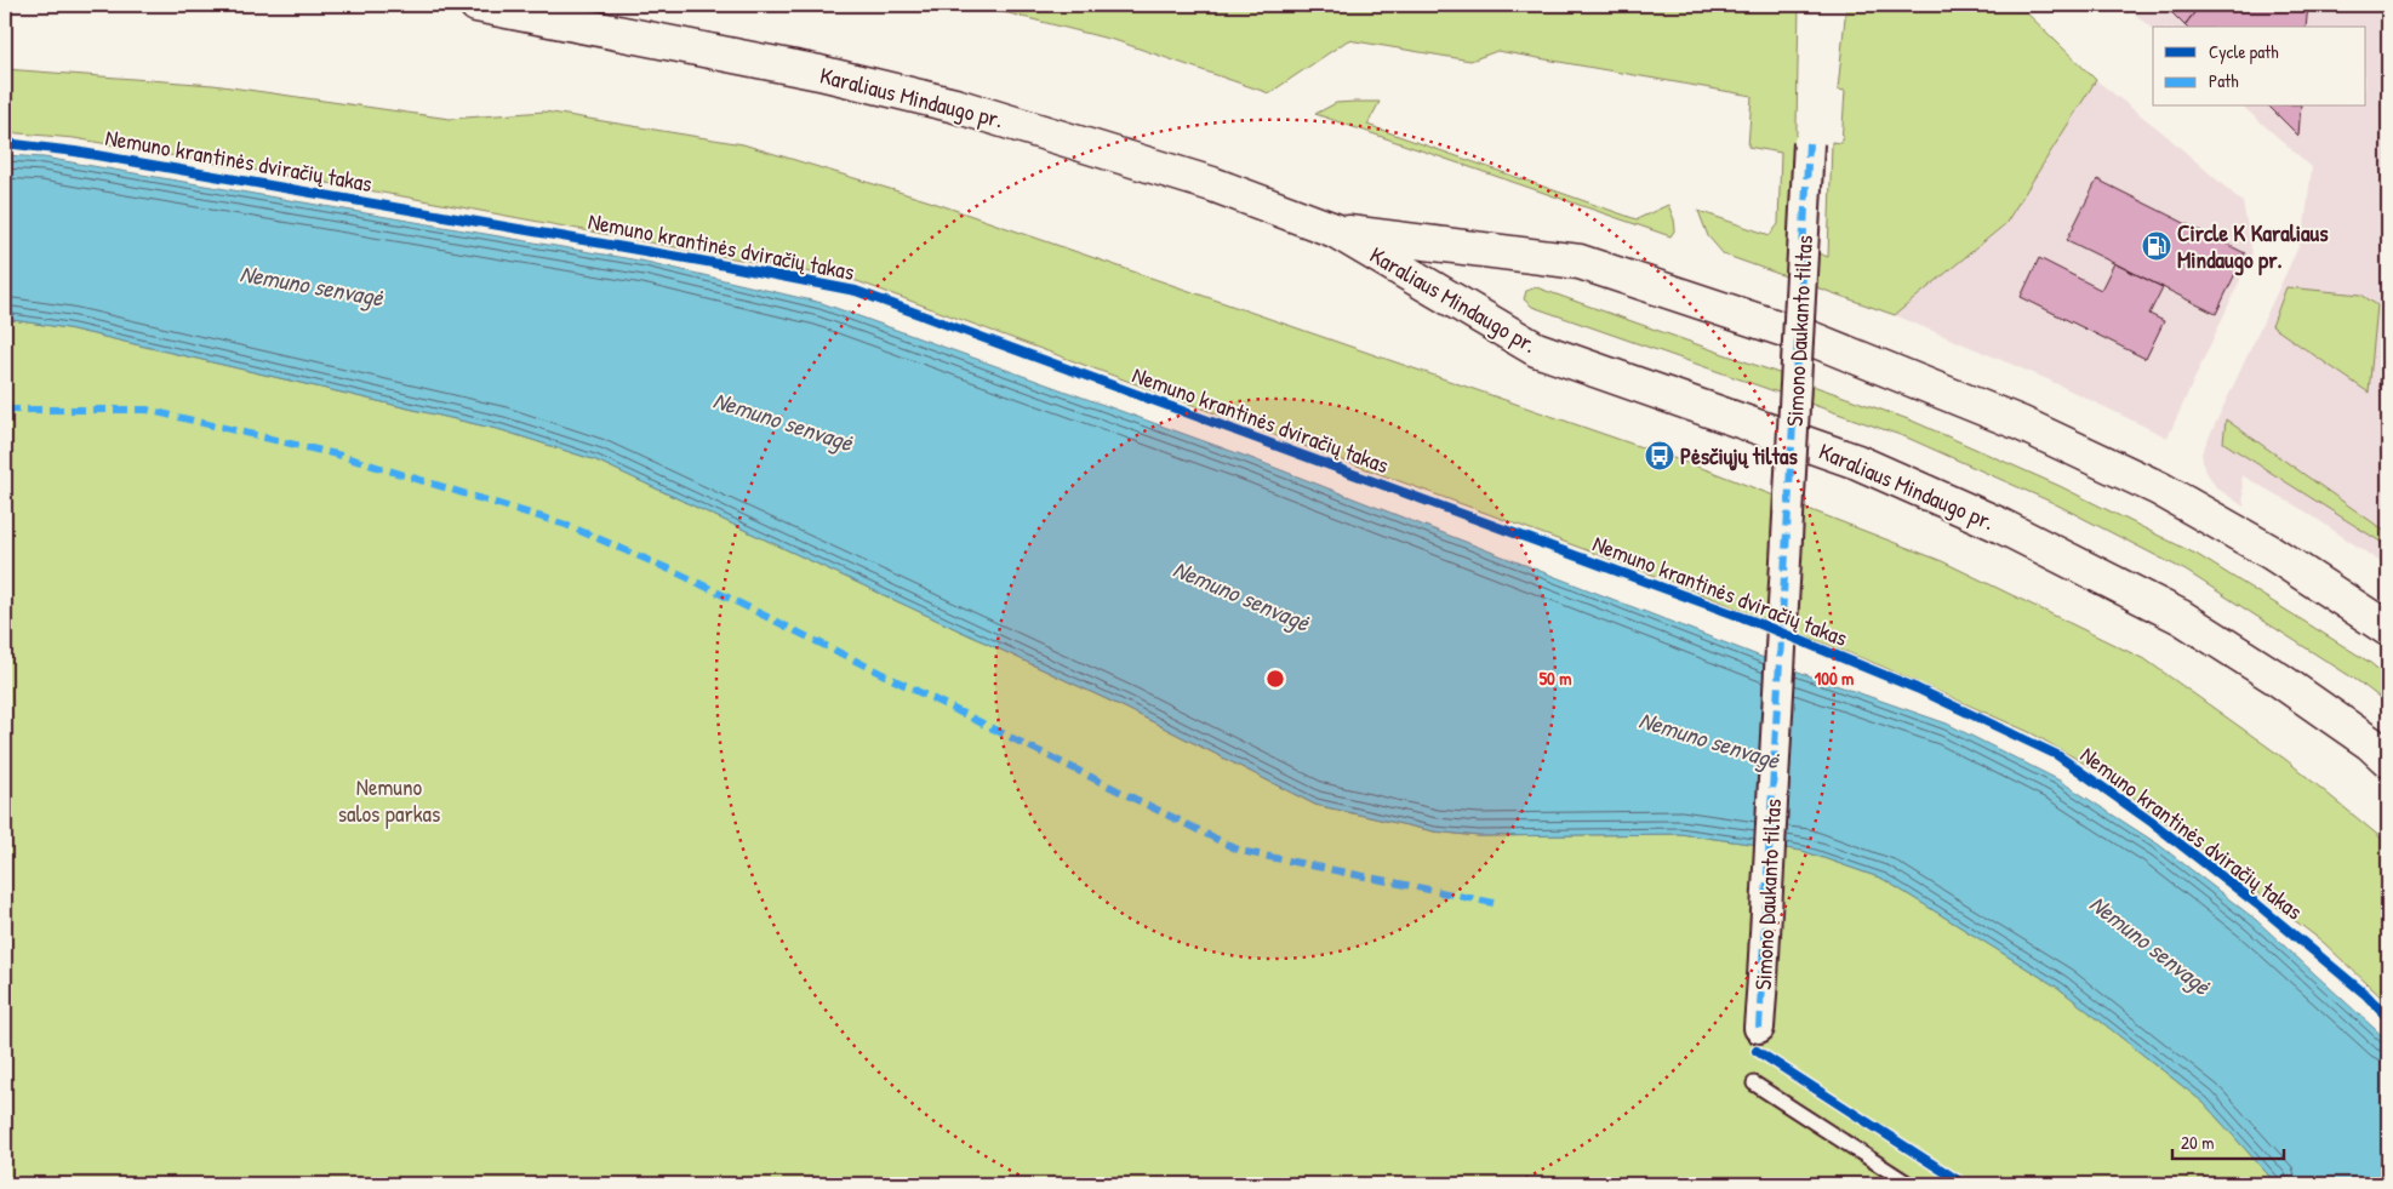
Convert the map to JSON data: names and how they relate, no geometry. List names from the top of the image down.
{
  "streets": {
    "main road": ["Karaliaus Mindaugo pr."],
    "street": ["Simono Daukanto tiltas"],
    "cycle path": ["Nemuno krantinės dviračių takas"]
  },
  "water": ["Nemuno senvagė"],
  "parks": ["Nemuno salos parkas"],
  "places": {
    "fuel station": ["Circle K Karaliaus Mindaugo pr."],
    "bus stop": ["Pėsčiųjų tiltas"]
  },
  "legend": ["Cycle path", "Path"],
  "scale_bar": "20 m",
  "rings": ["50 m", "100 m"]
}
